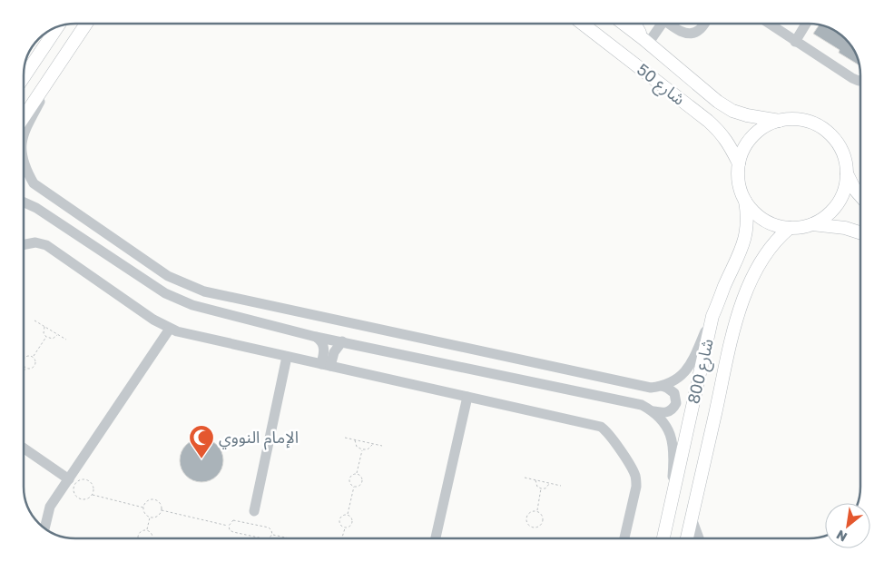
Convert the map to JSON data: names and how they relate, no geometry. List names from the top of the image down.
{
  "streets": {
    "main road": ["شارع 50", "شارع 800"]
  },
  "crossings": [
    ["شارع 50", "شارع 800"]
  ],
  "places": {
    "mosque": ["الإمام النووي"]
  },
  "north": "bottom left"
}
